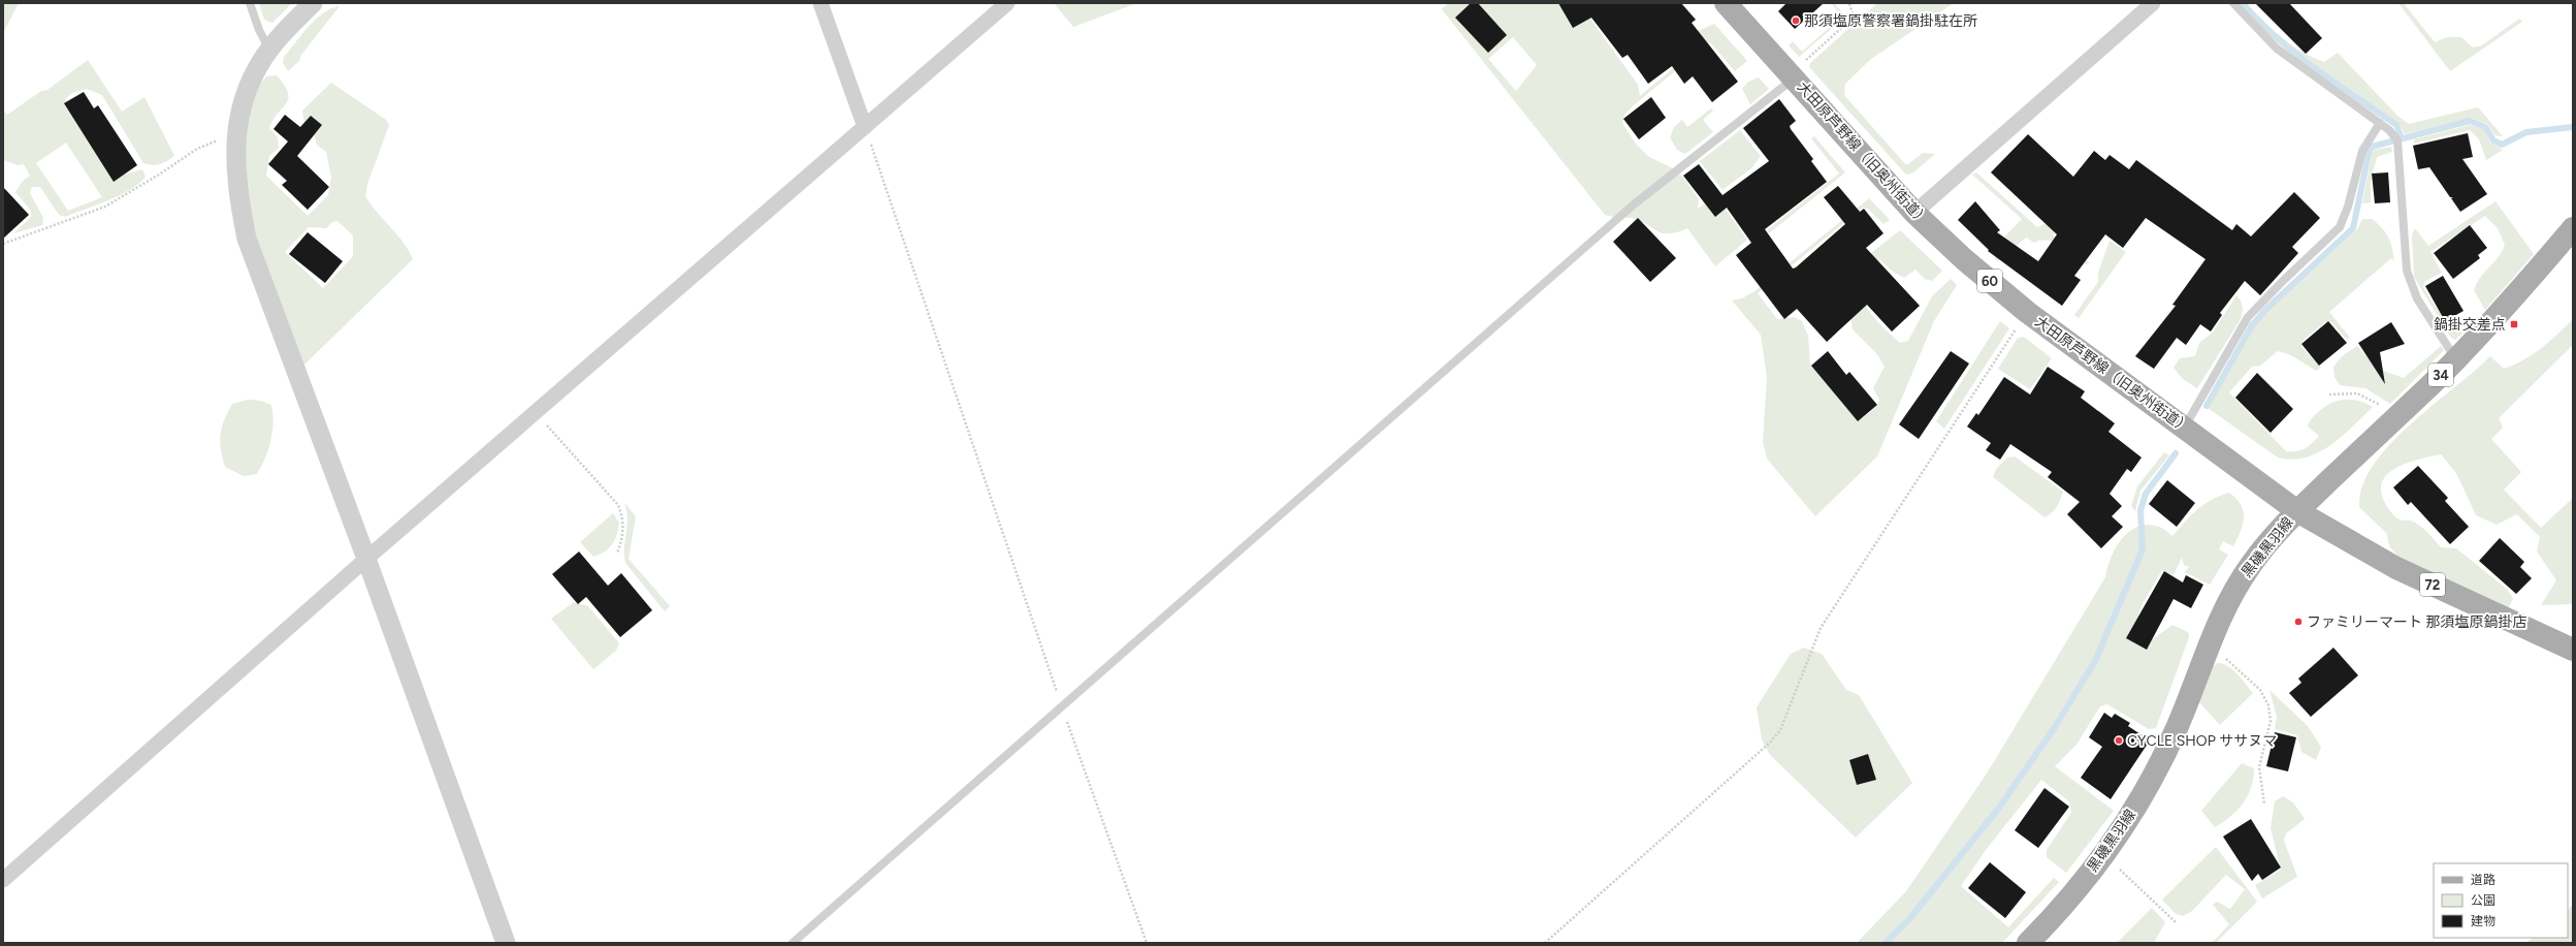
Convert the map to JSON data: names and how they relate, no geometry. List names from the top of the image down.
{
  "streets": {
    "main road": [
      "大田原芦野線（旧奥州街道）",
      "60",
      "34",
      "黒磯黒羽線",
      "72"
    ]
  },
  "crossings": [
    ["大田原芦野線（旧奥州街道）", "黒磯黒羽線"]
  ],
  "places": {
    "other": ["那須塩原警察署鍋掛駐在所", "ファミリーマート 那須塩原鍋掛店", "CYCLE SHOP ササヌマ"],
    "transit": ["鍋掛交差点"]
  },
  "legend": ["道路", "公園", "建物"]
}
